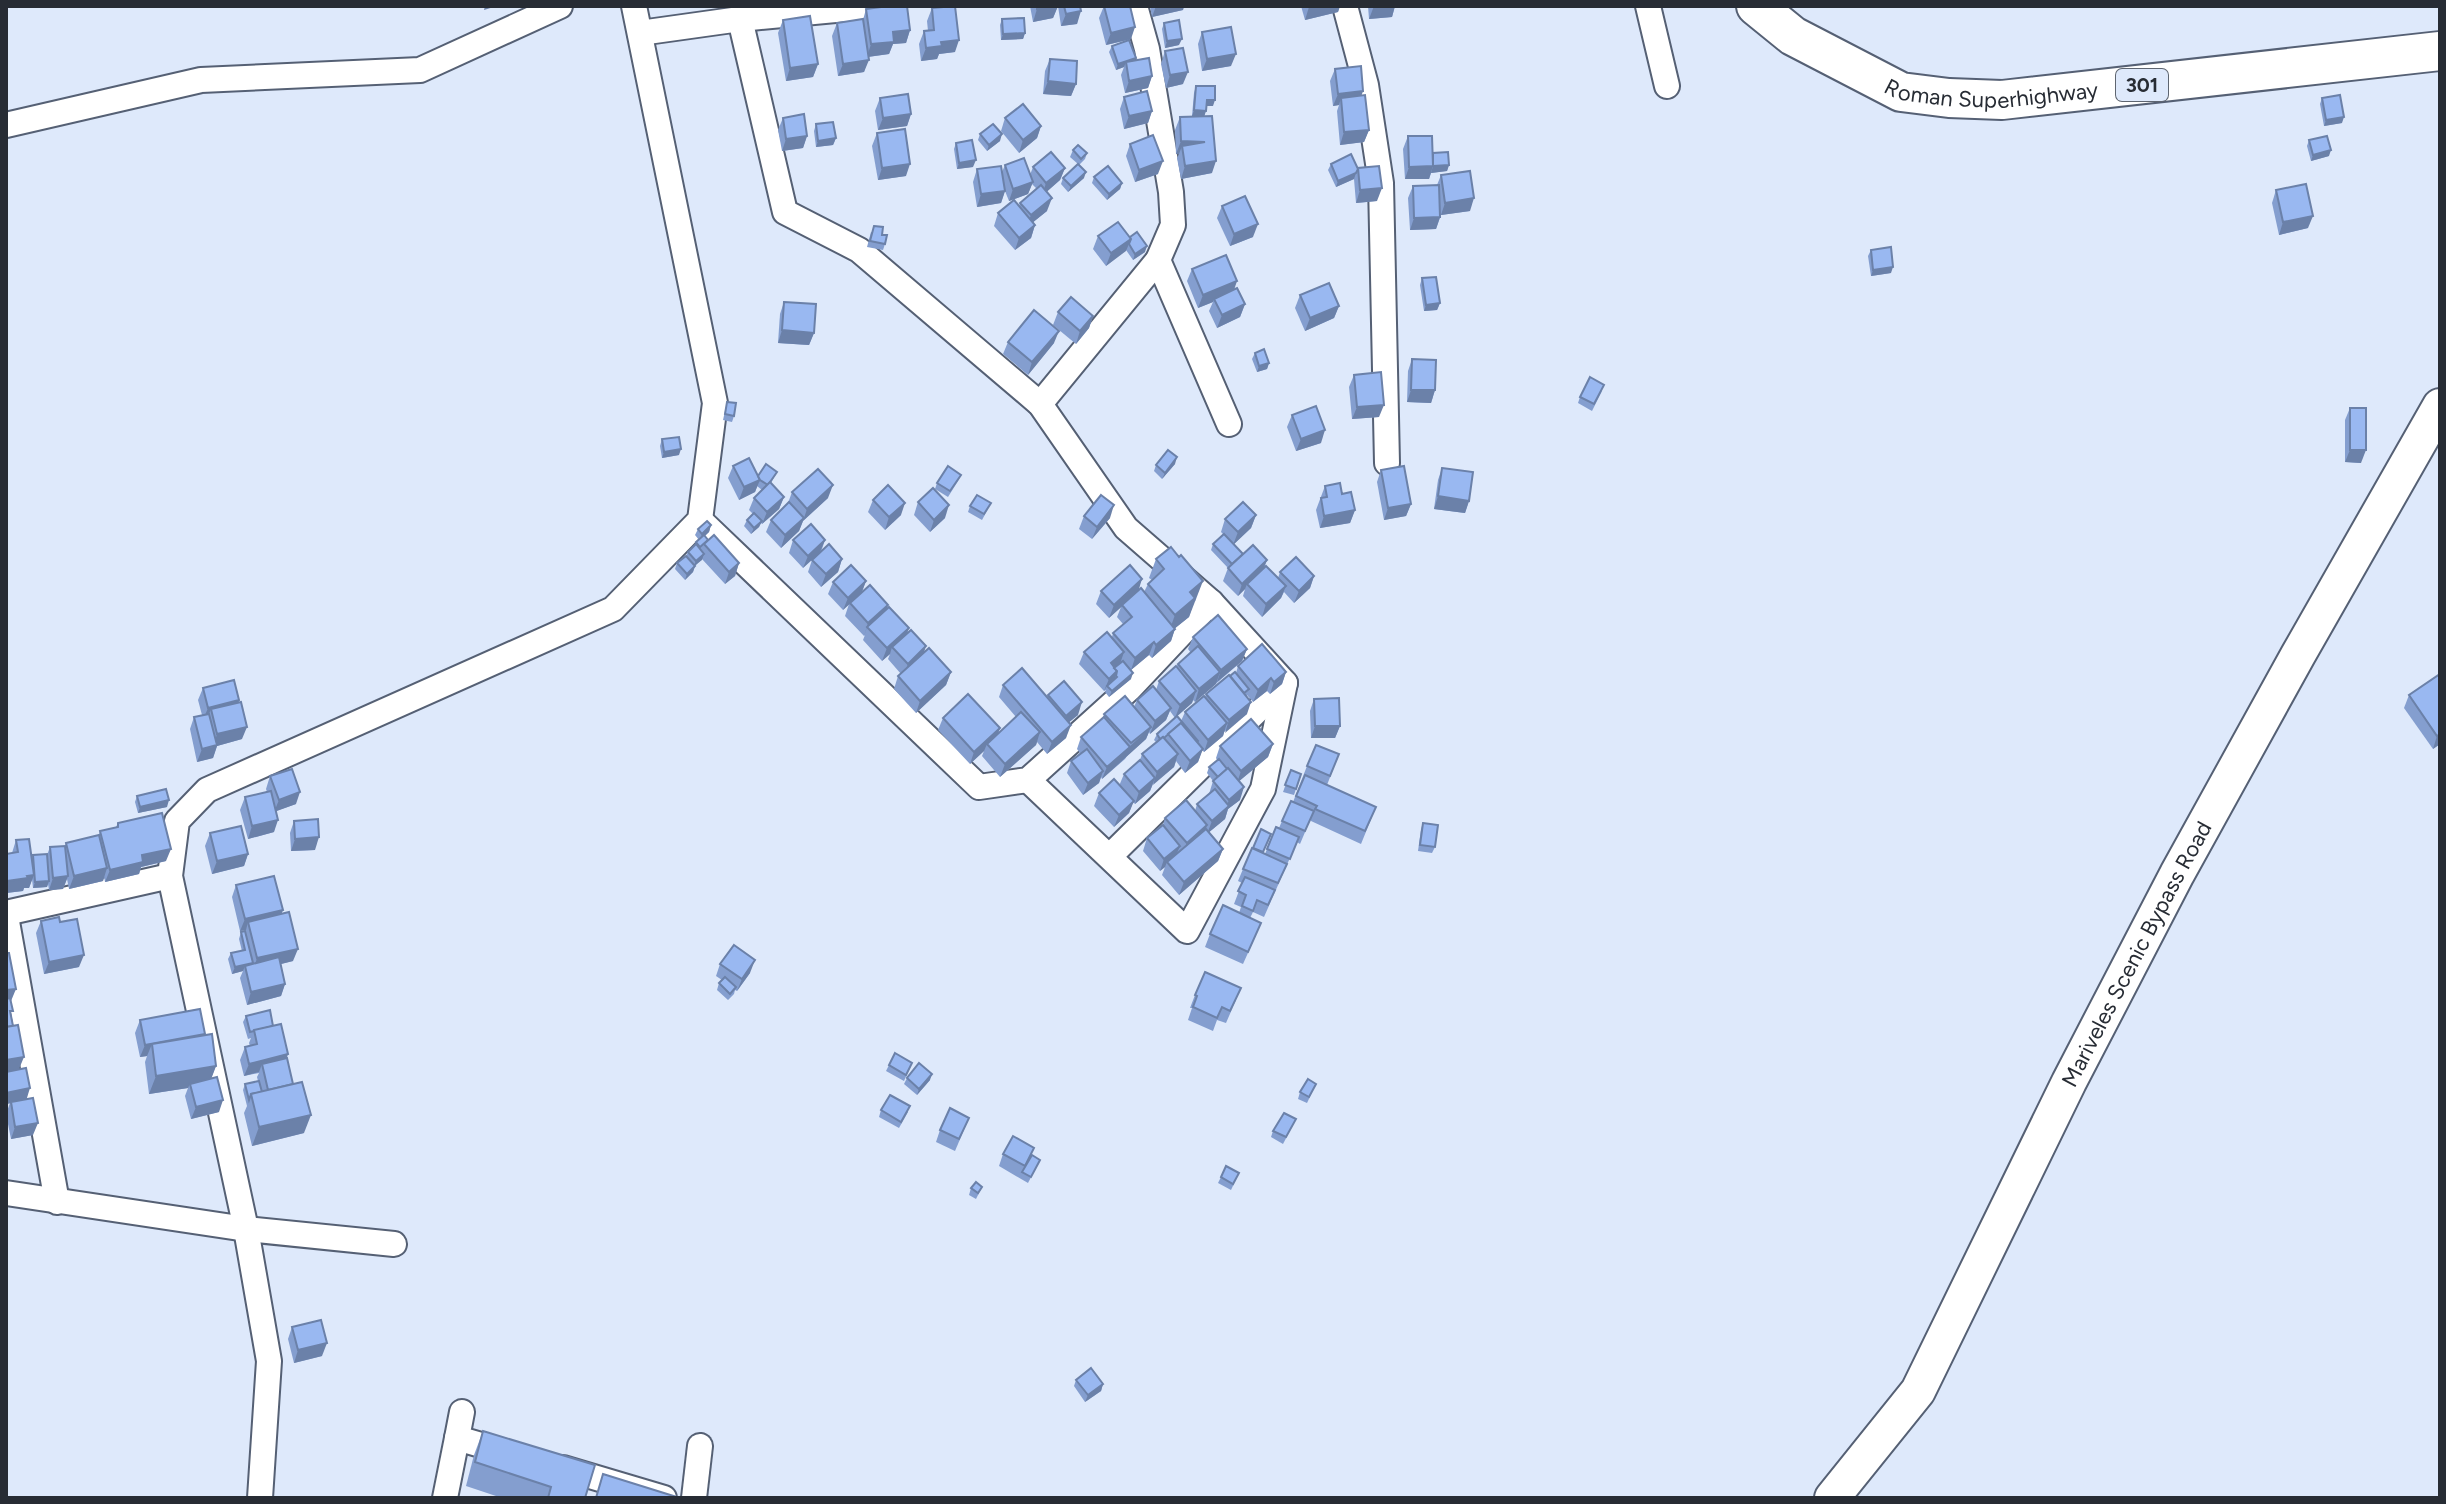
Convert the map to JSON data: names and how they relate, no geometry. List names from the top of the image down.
{
  "streets": {
    "main road": ["Roman Superhighway", "301", "Mariveles Scenic Bypass Road"]
  }
}
